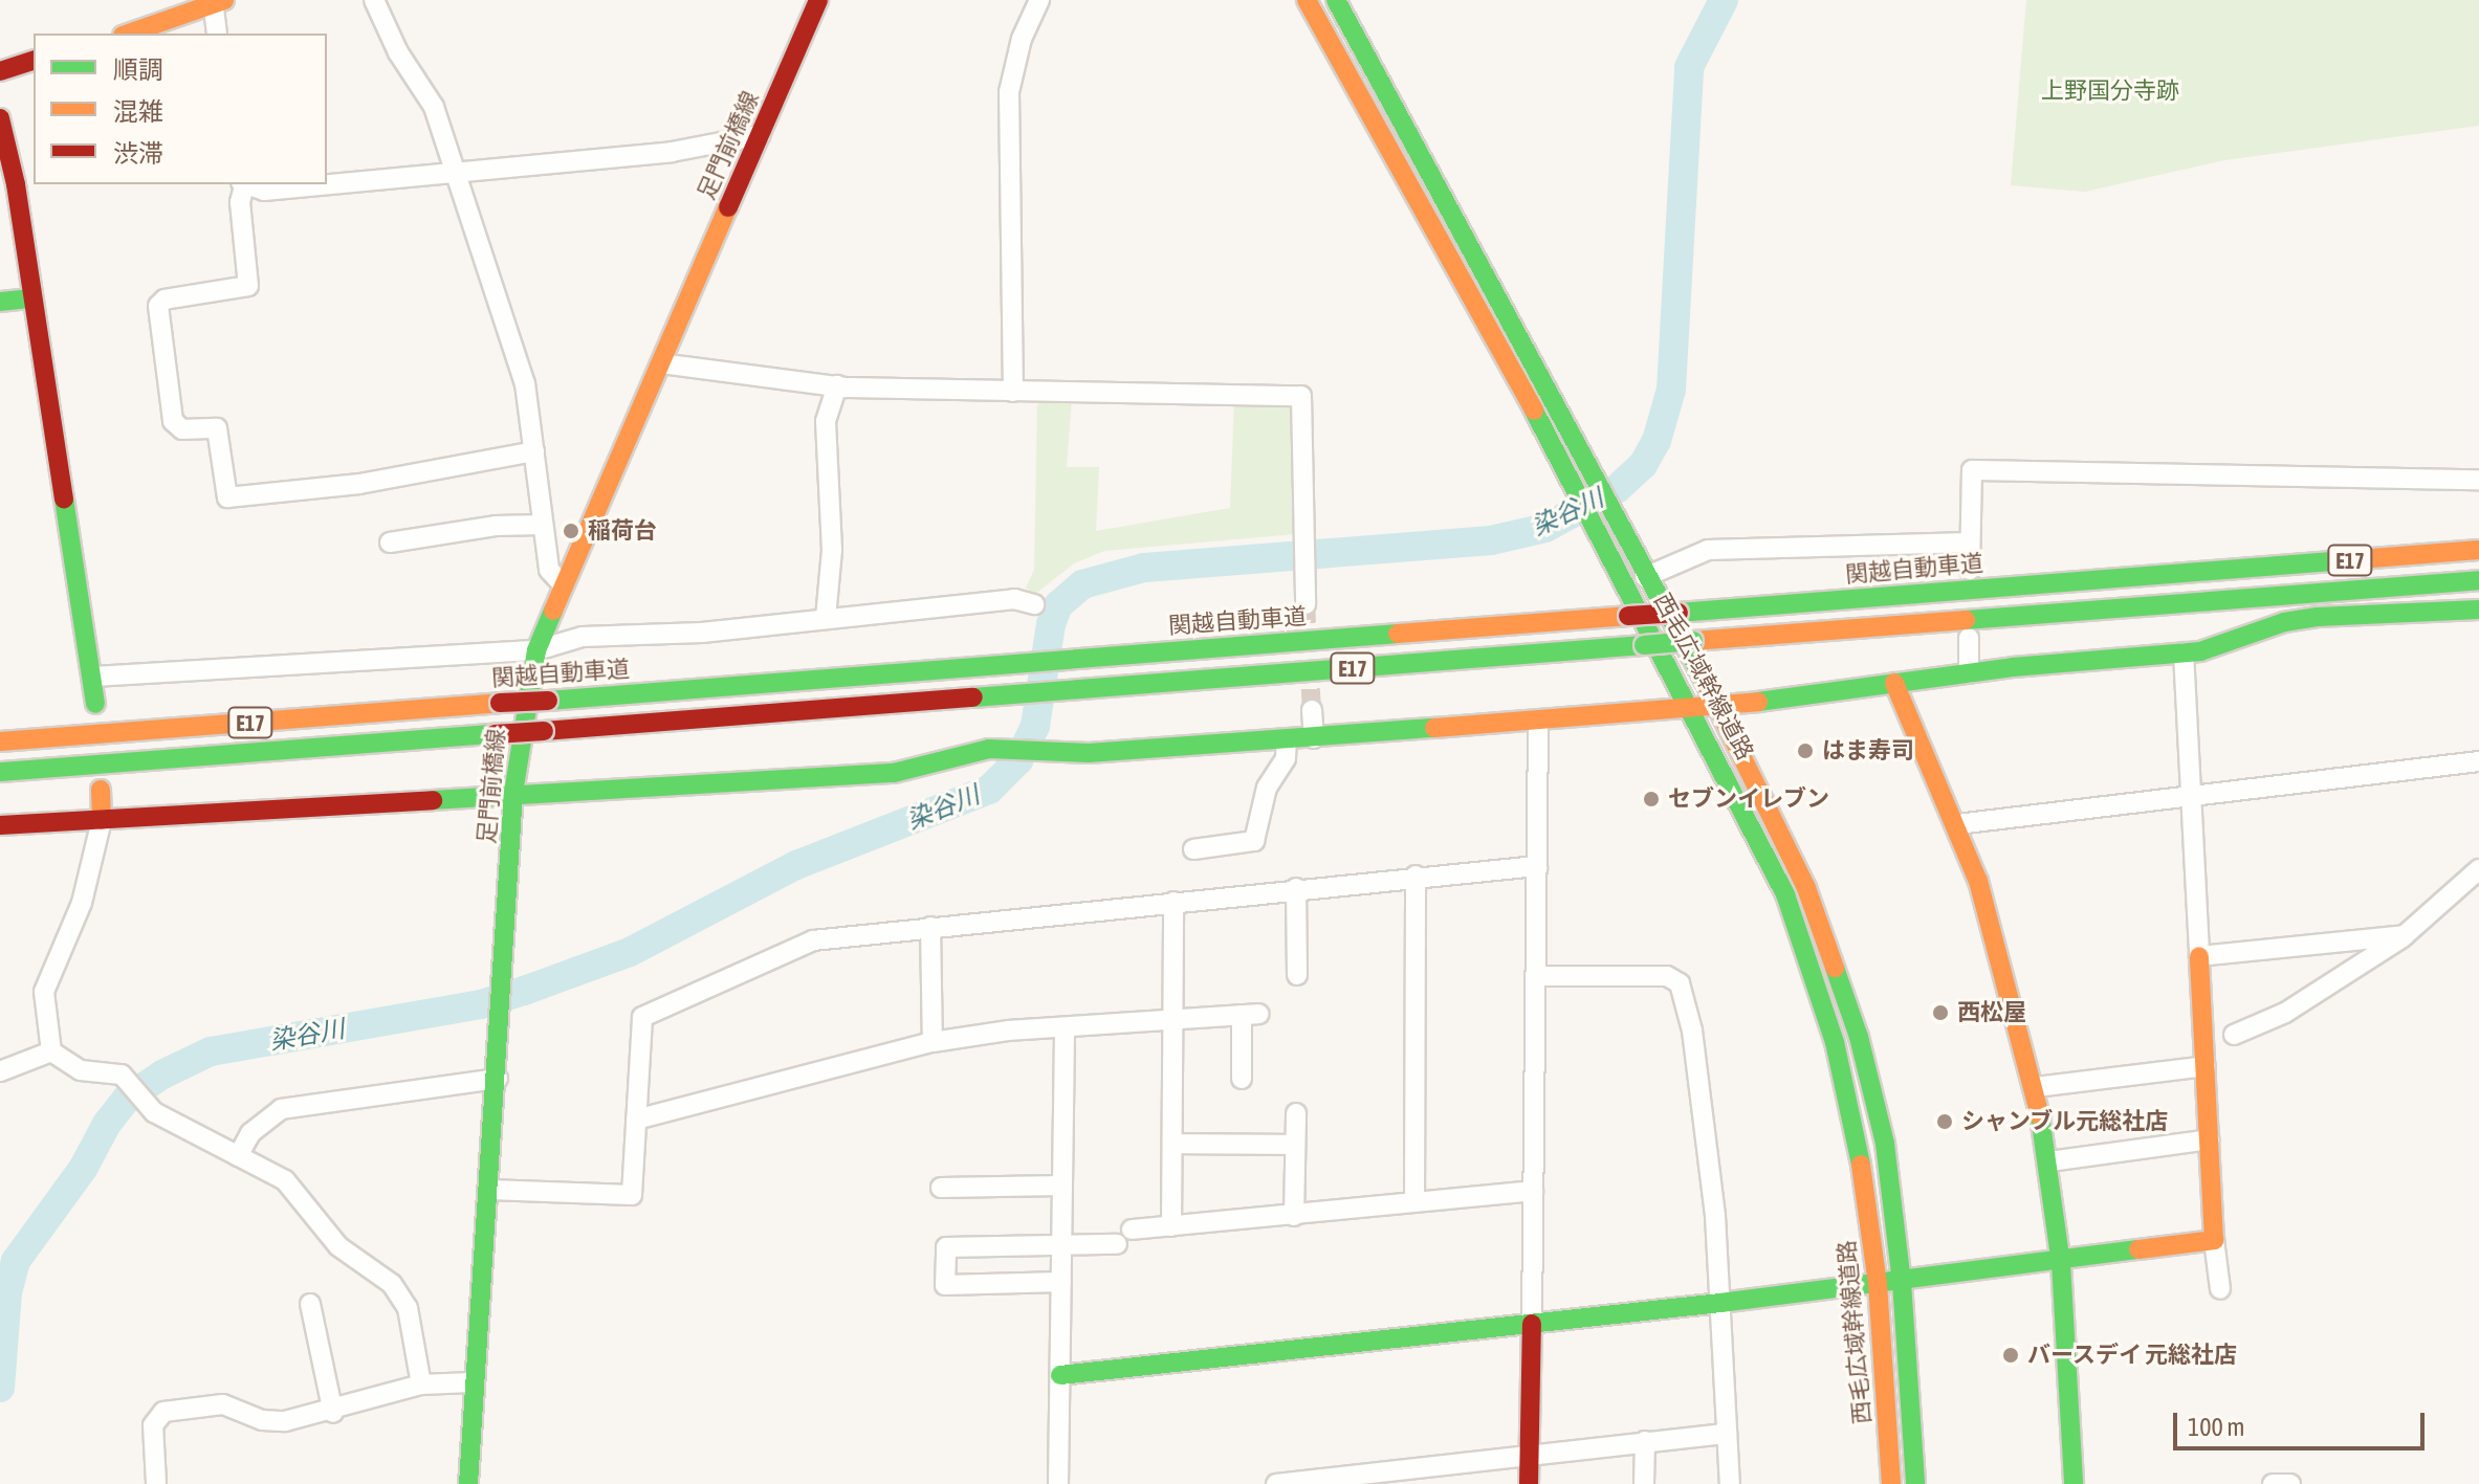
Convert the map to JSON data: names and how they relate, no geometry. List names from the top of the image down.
{
  "streets": {
    "main road": [
      "足門前橋線",
      "E17",
      "関越自動車道",
      "西毛広域幹線道路"
    ]
  },
  "water": ["染谷川"],
  "parks": ["上野国分寺跡"],
  "places": [
    "稲荷台",
    "はま寿司",
    "セブンイレブン",
    "西松屋",
    "シャンブル元総社店",
    "バースデイ 元総社店"
  ],
  "legend": ["順調", "混雑", "渋滞"],
  "scale_bar": "100 m"
}
